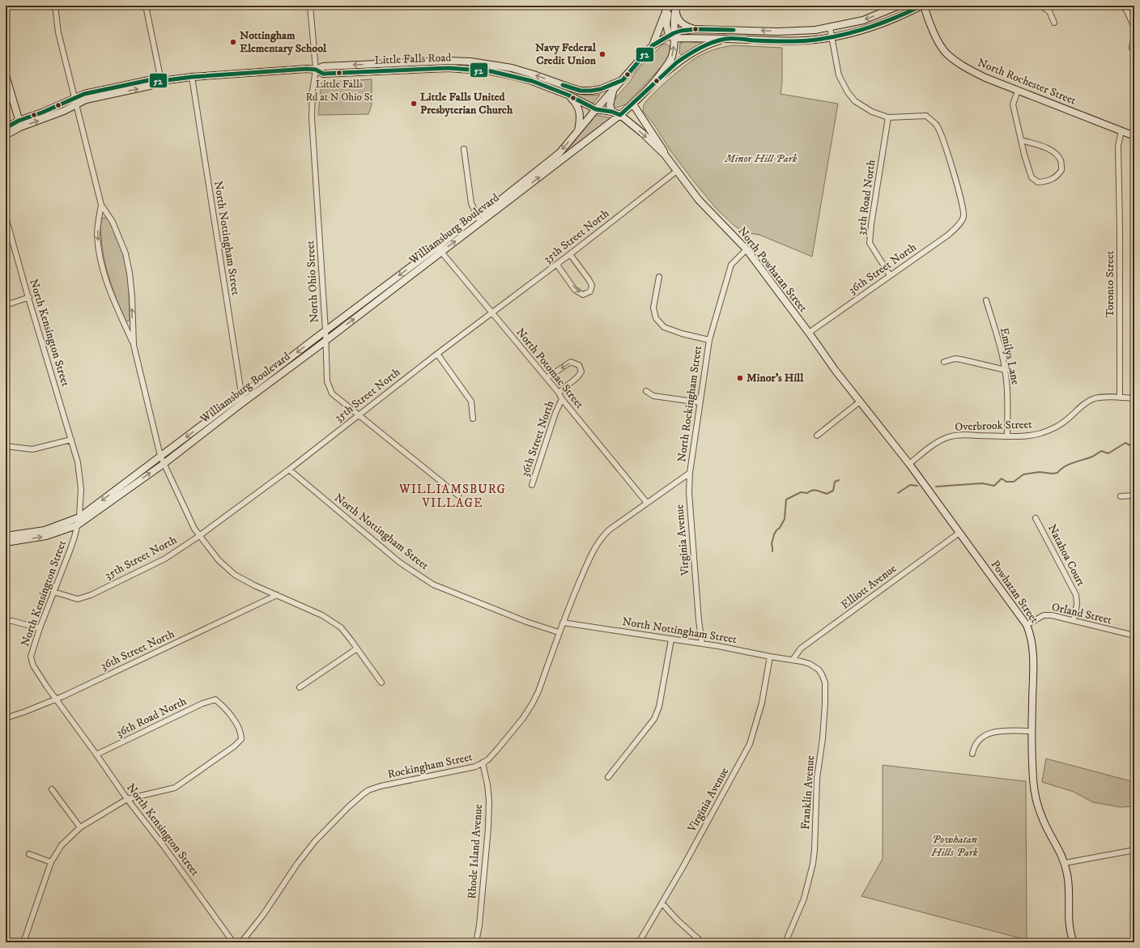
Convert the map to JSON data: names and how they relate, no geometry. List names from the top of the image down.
{
  "streets": {
    "main road": [
      "Little Falls Road",
      "North Rochester Street",
      "Williamsburg Boulevard",
      "North Powhatan Street",
      "Powhatan Street"
    ],
    "street": [
      "35th Road North",
      "35th Street North",
      "North Nottingham Street",
      "36th Street North",
      "North Ohio Street",
      "Toronto Street",
      "North Kensington Street",
      "Emilys Lane",
      "North Potomac Street",
      "North Rockingham Street",
      "Overbrook Street",
      "Virginia Avenue",
      "Natahoa Court",
      "Elliott Avenue",
      "Orland Street",
      "36th Road North",
      "Rockingham Street",
      "Franklin Avenue",
      "Rhode Island Avenue"
    ]
  },
  "crossings": [
    ["Little Falls Road", "Williamsburg Boulevard"],
    ["Little Falls Road", "North Nottingham Street"],
    ["Little Falls Road", "North Powhatan Street"],
    ["Little Falls Road", "North Ohio Street"],
    ["North Rochester Street", "Toronto Street"],
    ["35th Road North", "36th Street North"],
    ["Williamsburg Boulevard", "North Nottingham Street"],
    ["Williamsburg Boulevard", "North Powhatan Street"],
    ["Williamsburg Boulevard", "North Ohio Street"],
    ["Williamsburg Boulevard", "North Kensington Street"],
    ["Williamsburg Boulevard", "North Potomac Street"],
    ["35th Street North", "North Nottingham Street"],
    ["35th Street North", "North Powhatan Street"],
    ["35th Street North", "North Ohio Street"],
    ["35th Street North", "North Kensington Street"],
    ["35th Street North", "North Potomac Street"],
    ["North Nottingham Street", "Virginia Avenue"],
    ["North Nottingham Street", "Elliott Avenue"],
    ["North Nottingham Street", "Rockingham Street"],
    ["North Nottingham Street", "Franklin Avenue"],
    ["36th Street North", "North Powhatan Street"],
    ["36th Street North", "North Kensington Street"],
    ["36th Street North", "North Potomac Street"],
    ["North Powhatan Street", "North Rockingham Street"],
    ["North Powhatan Street", "Powhatan Street"],
    ["Toronto Street", "Overbrook Street"],
    ["North Kensington Street", "36th Road North"],
    ["Emilys Lane", "Overbrook Street"],
    ["North Potomac Street", "North Rockingham Street"],
    ["North Rockingham Street", "Virginia Avenue"],
    ["North Rockingham Street", "Rockingham Street"],
    ["Overbrook Street", "Powhatan Street"],
    ["Natahoa Court", "Orland Street"],
    ["Elliott Avenue", "Powhatan Street"],
    ["Elliott Avenue", "Franklin Avenue"],
    ["Powhatan Street", "Orland Street"],
    ["Rockingham Street", "Rhode Island Avenue"]
  ],
  "districts": ["WILLIAMSBURG VILLAGE"],
  "parks": ["Minor Hill Park", "Powhatan Hills Park"],
  "places": [
    "Nottingham Elementary School",
    "Navy Federal Credit Union",
    "Little Falls Rd at N Ohio St",
    "Little Falls United Presbyterian Church",
    "Minor's Hill"
  ],
  "lines": ["transit line 52"]
}
